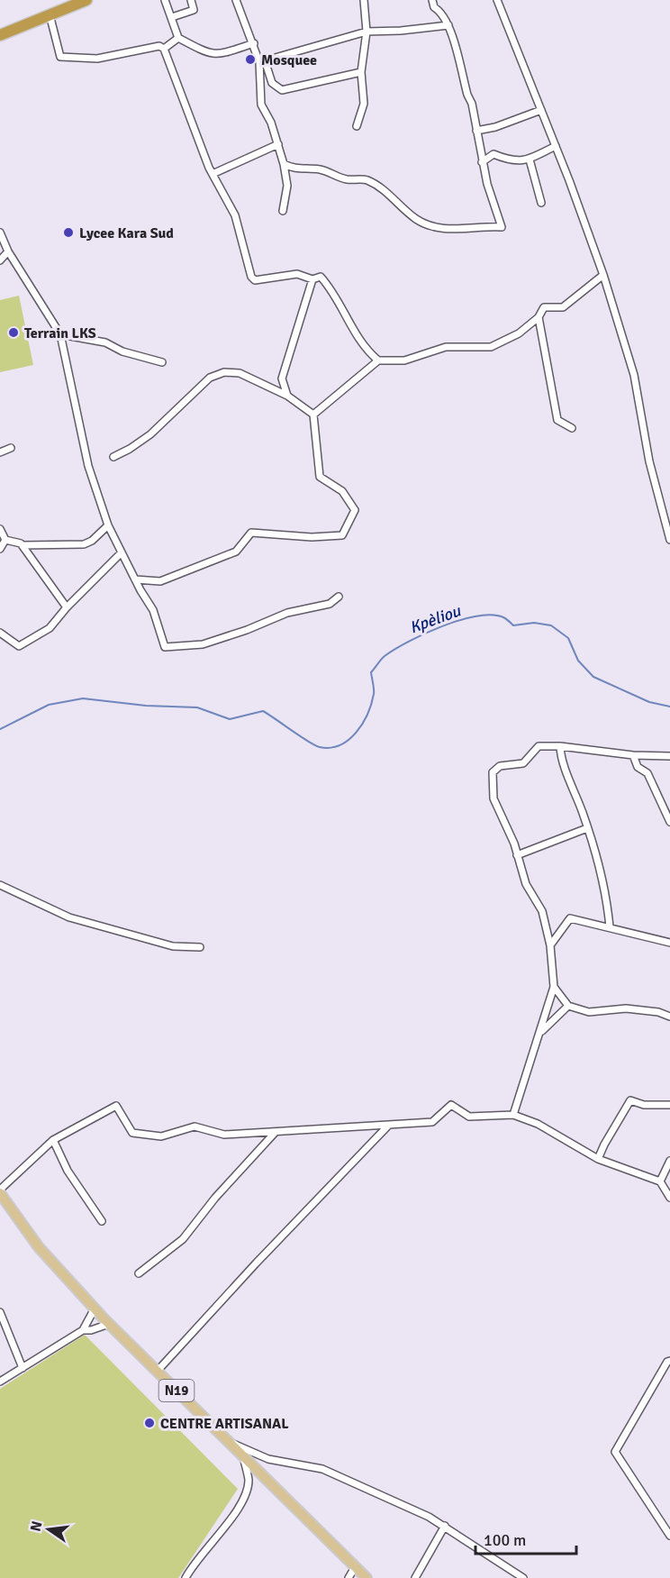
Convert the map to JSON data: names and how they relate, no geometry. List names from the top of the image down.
{
  "streets": {
    "main road": ["N19"]
  },
  "water": ["Kpèliou"],
  "places": [
    "Mosquee",
    "Lycee Kara Sud",
    "Terrain LKS",
    "CENTRE ARTISANAL"
  ],
  "scale_bar": "100 m",
  "north": "left"
}
